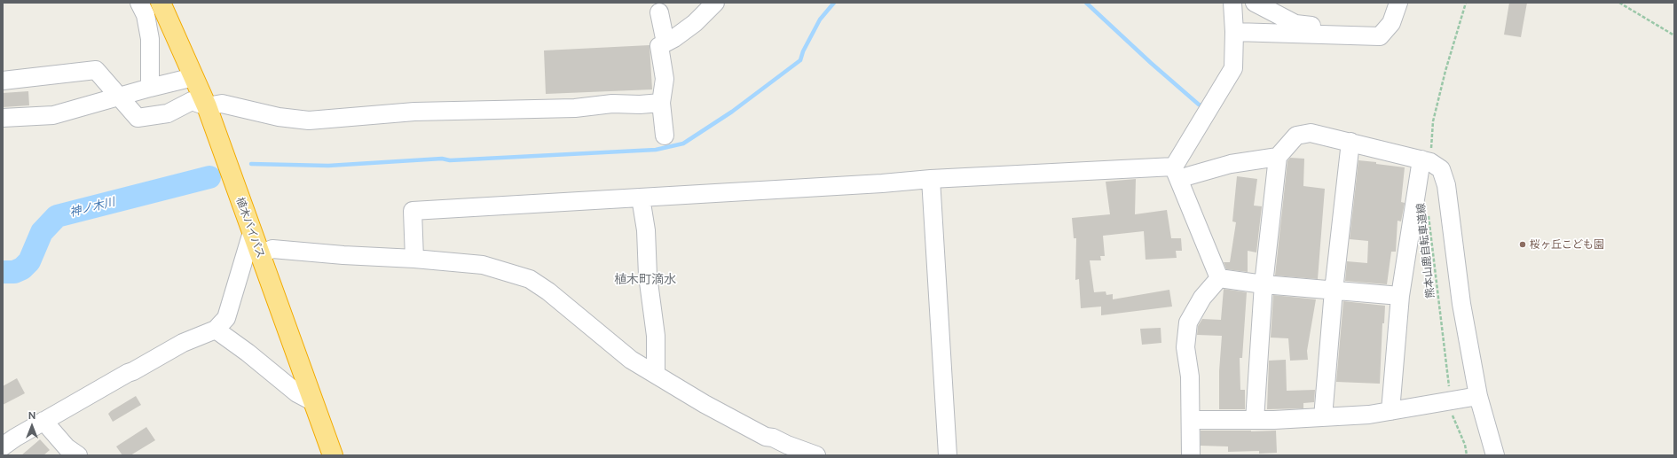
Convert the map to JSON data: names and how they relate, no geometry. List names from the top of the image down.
{
  "streets": {
    "highway": ["植木バイパス"],
    "path": ["熊本山鹿自転車道線"]
  },
  "districts": ["植木町滴水"],
  "water": ["神ノ木川"],
  "places": ["桜ヶ丘こども園"],
  "north": "top"
}
